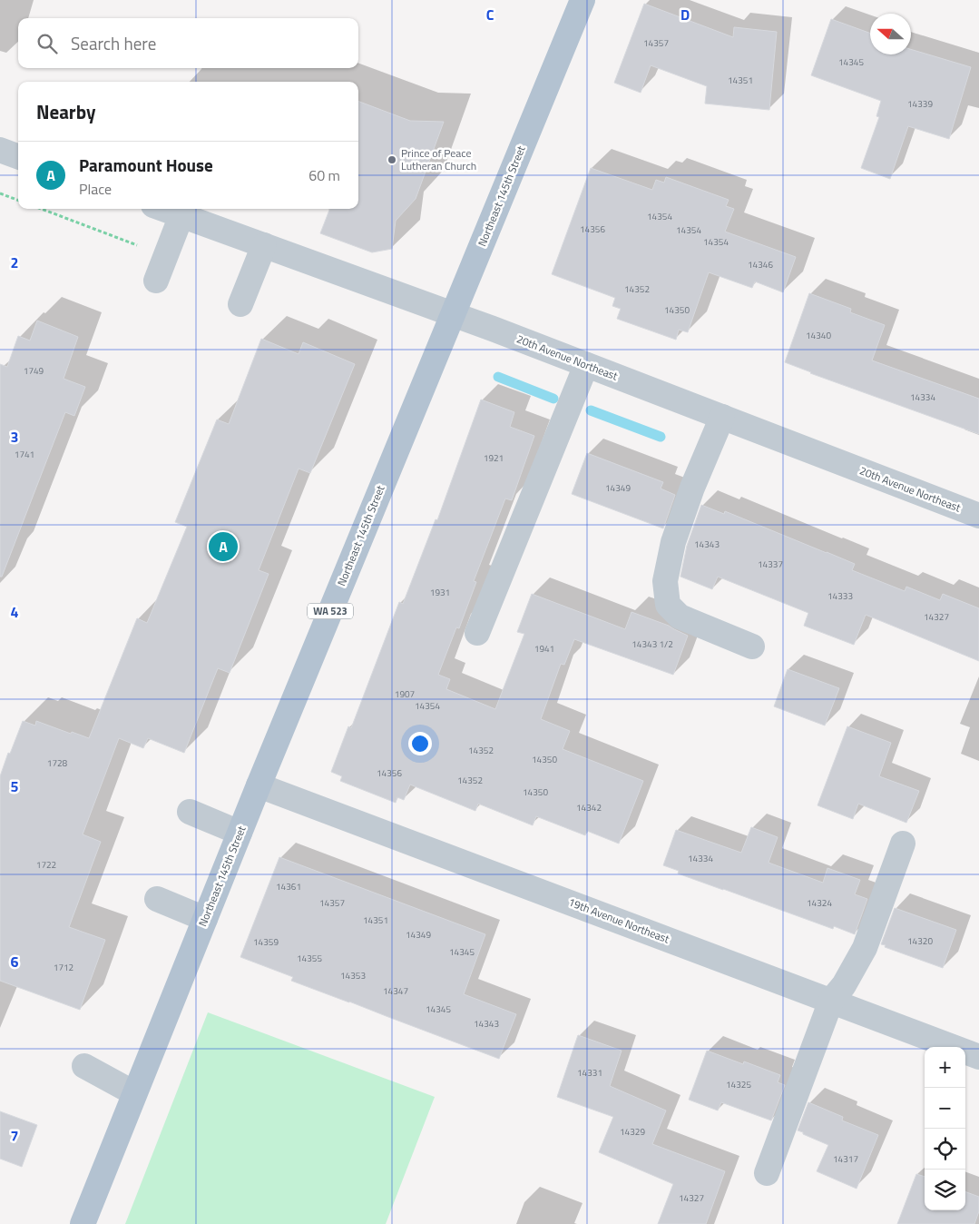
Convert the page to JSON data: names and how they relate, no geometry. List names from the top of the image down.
{
  "streets": {
    "main road": ["Northeast 145th Street", "WA 523"],
    "street": ["20th Avenue Northeast", "19th Avenue Northeast"]
  },
  "crossings": [
    ["Northeast 145th Street", "20th Avenue Northeast"],
    ["Northeast 145th Street", "19th Avenue Northeast"]
  ],
  "places": ["Prince of Peace Lutheran Church"],
  "house_numbers": [
    "14357",
    "14345",
    "14351",
    "14339",
    "14354",
    "14356",
    "14354",
    "14354",
    "14346",
    "14352",
    "14350",
    "14340",
    "1749",
    "14334",
    "1741",
    "1921",
    "14349",
    "14343",
    "14337",
    "1931",
    "14333",
    "14327",
    "14343 1/2",
    "1941",
    "1907",
    "14354",
    "14352",
    "14350",
    "1728",
    "14356",
    "14352",
    "14350",
    "14342",
    "14334",
    "1722",
    "14361",
    "14357",
    "14324",
    "14351",
    "14349",
    "14320",
    "14359",
    "14345",
    "14355",
    "1712",
    "14353",
    "14347",
    "14345",
    "14343",
    "14331",
    "14325",
    "14329",
    "14317",
    "14327"
  ],
  "north": "left",
  "page": {
    "search": "Search here",
    "heading": "Nearby",
    "list": [
      {
        "mark": "A",
        "name": "Paramount House",
        "note": "Place",
        "value": "60 m"
      }
    ],
    "pins": "A",
    "map_buttons": ["+", "−"]
  },
  "grid": {
    "columns": ["C", "D"],
    "rows": [
      "2",
      "3",
      "4",
      "5",
      "6",
      "7"
    ]
  }
}
